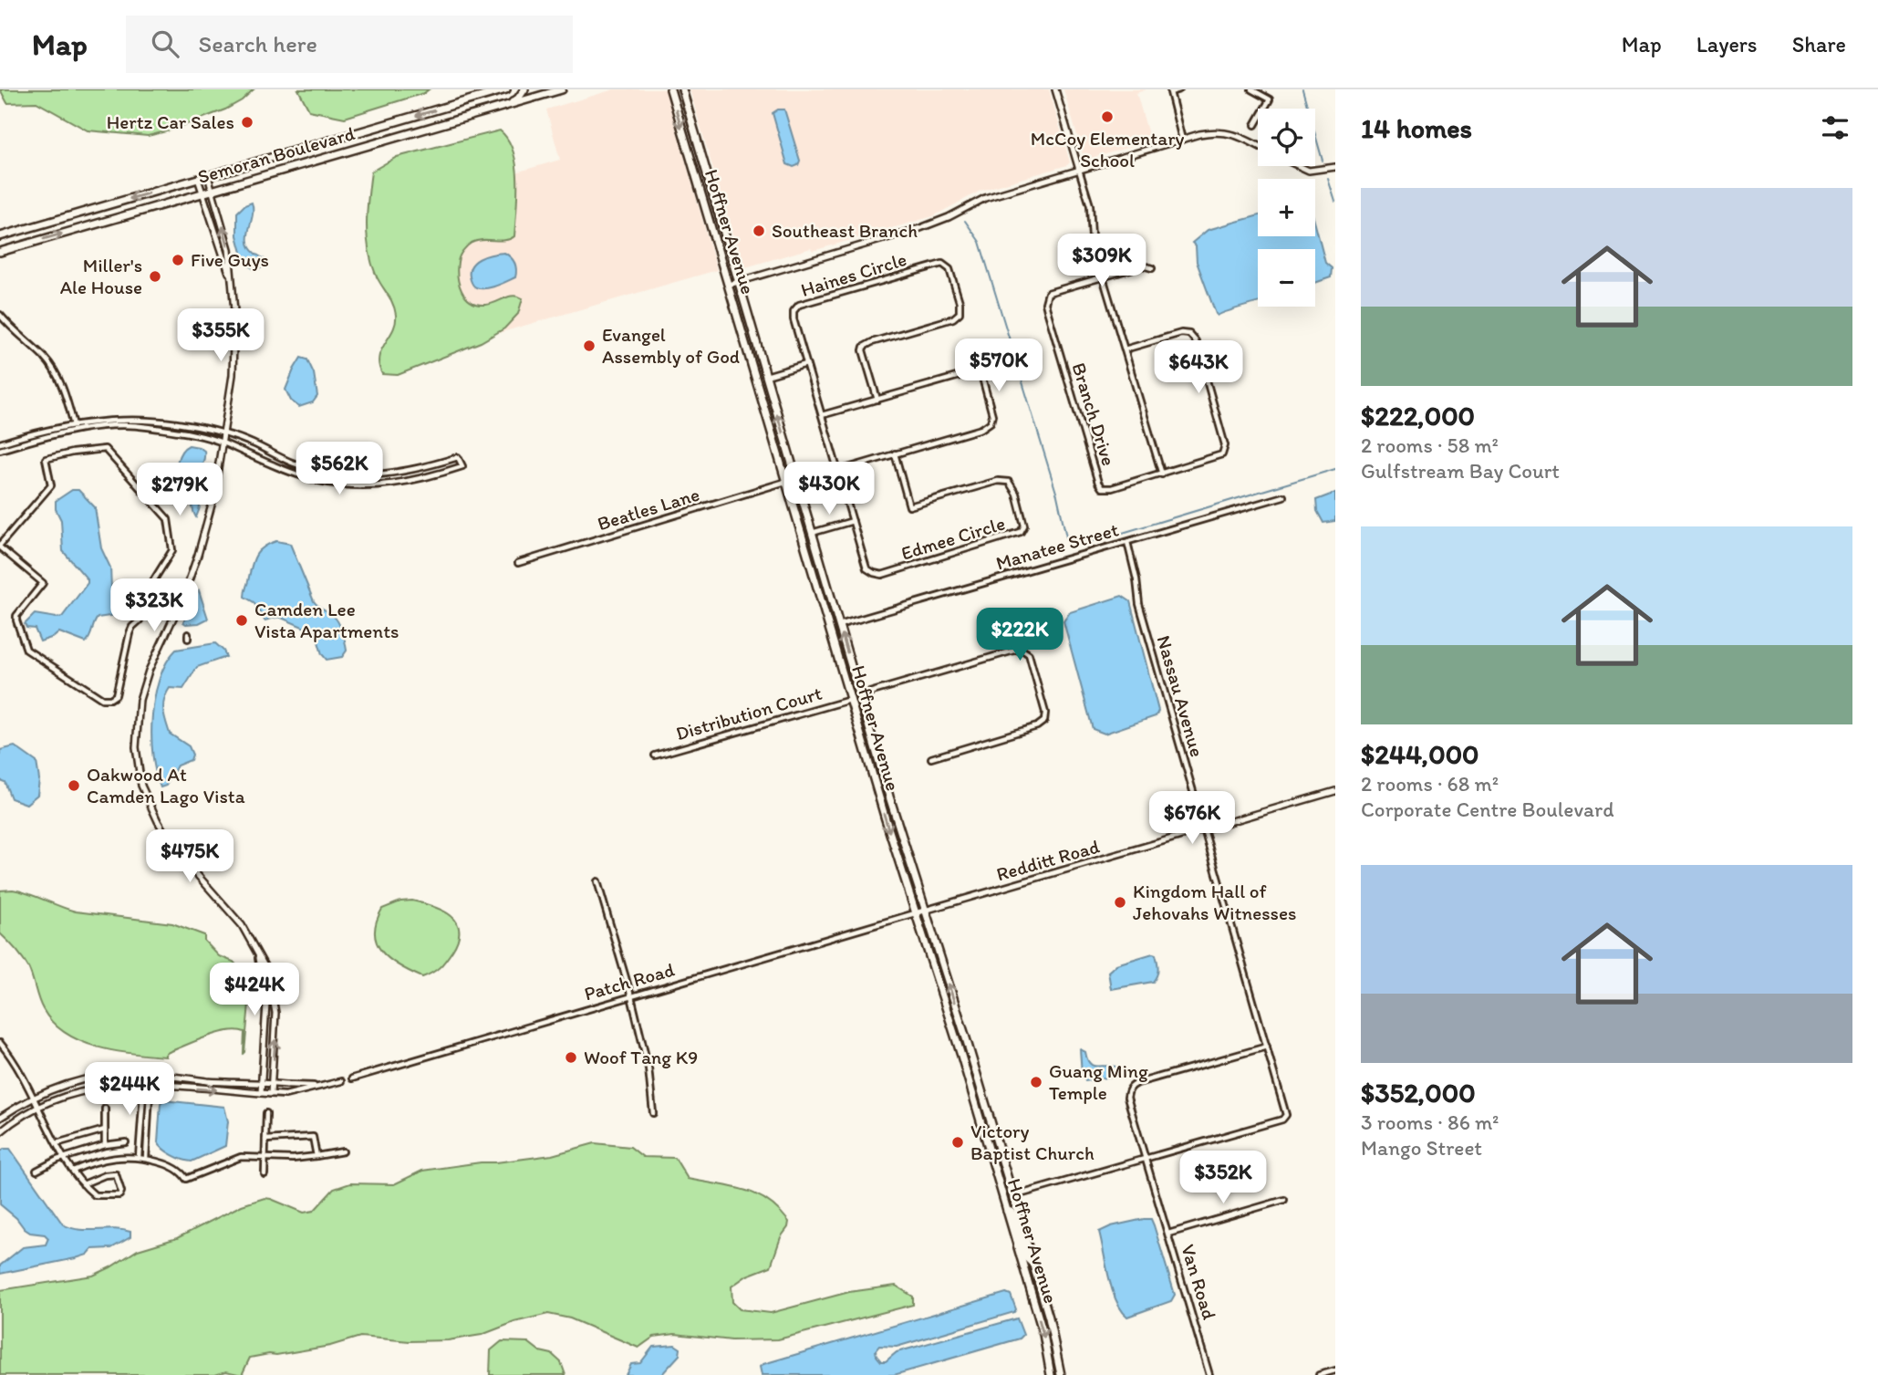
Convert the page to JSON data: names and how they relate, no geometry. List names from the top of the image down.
{
  "streets": {
    "main road": ["Semoran Boulevard", "Hoffner Avenue"],
    "street": [
      "Haines Circle",
      "Branch Drive",
      "Beatles Lane",
      "Edmee Circle",
      "Manatee Street",
      "Nassau Avenue",
      "Distribution Court",
      "Redditt Road",
      "Patch Road",
      "Van Road"
    ]
  },
  "crossings": [
    ["Hoffner Avenue", "Beatles Lane"],
    ["Hoffner Avenue", "Manatee Street"],
    ["Hoffner Avenue", "Distribution Court"],
    ["Hoffner Avenue", "Redditt Road"],
    ["Hoffner Avenue", "Patch Road"],
    ["Manatee Street", "Nassau Avenue"],
    ["Nassau Avenue", "Redditt Road"],
    ["Nassau Avenue", "Van Road"],
    ["Redditt Road", "Patch Road"]
  ],
  "places": [
    "McCoy Elementary School",
    "Hertz Car Sales",
    "Southeast Branch",
    "Five Guys",
    "Miller's Ale House",
    "Evangel Assembly of God",
    "Camden Lee Vista Apartments",
    "Oakwood At Camden Lago Vista",
    "Kingdom Hall of Jehovahs Witnesses",
    "Woof Tang K9",
    "Guang Ming Temple",
    "Victory Baptist Church"
  ],
  "page": {
    "header": "Map",
    "search": "Search here",
    "nav": ["Map", "Layers", "Share"],
    "heading": "14 homes",
    "map_buttons": ["+", "−"],
    "list": [
      {
        "name": "$222,000",
        "note": "2 rooms · 58 m² · Gulfstream Bay Court"
      },
      {
        "name": "$244,000",
        "note": "2 rooms · 68 m² · Corporate Centre Boulevard"
      },
      {
        "name": "$352,000",
        "note": "3 rooms · 86 m² · Mango Street"
      }
    ],
    "price": [
      "$309K",
      "$355K",
      "$570K",
      "$643K",
      "$562K",
      "$430K",
      "$279K",
      "$323K",
      "$222K",
      "$676K",
      "$475K",
      "$424K",
      "$244K",
      "$352K"
    ]
  }
}
